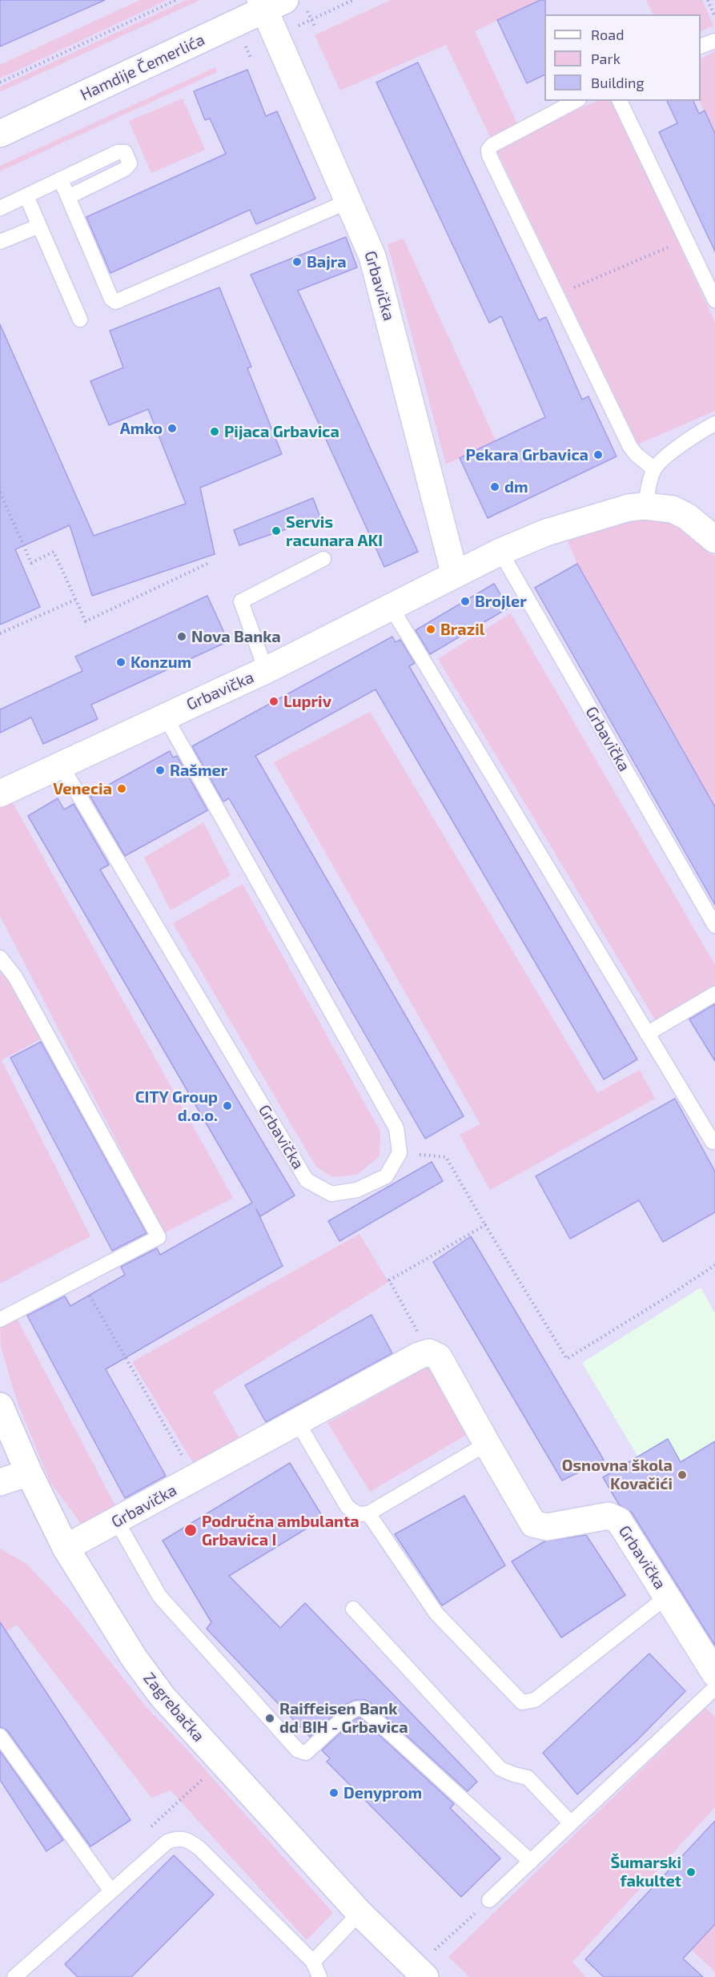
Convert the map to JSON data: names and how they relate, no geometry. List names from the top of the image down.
{
  "streets": {
    "street": ["Hamdije Čemerlića", "Grbavička", "Zagrebačka"]
  },
  "crossings": [
    ["Hamdije Čemerlića", "Grbavička"],
    ["Grbavička", "Zagrebačka"]
  ],
  "places": [
    "Bajra",
    "Amko",
    "Pijaca Grbavica",
    "Pekara Grbavica",
    "dm",
    "Servis racunara AKI",
    "Brojler",
    "Brazil",
    "Nova Banka",
    "Konzum",
    "Lupriv",
    "Rašmer",
    "Venecia",
    "CITY Group d.o.o.",
    "Osnovna škola Kovačići",
    "Područna ambulanta Grbavica I",
    "Raiffeisen Bank dd BIH - Grbavica",
    "Denyprom",
    "Šumarski fakultet"
  ],
  "legend": ["Road", "Park", "Building"]
}
